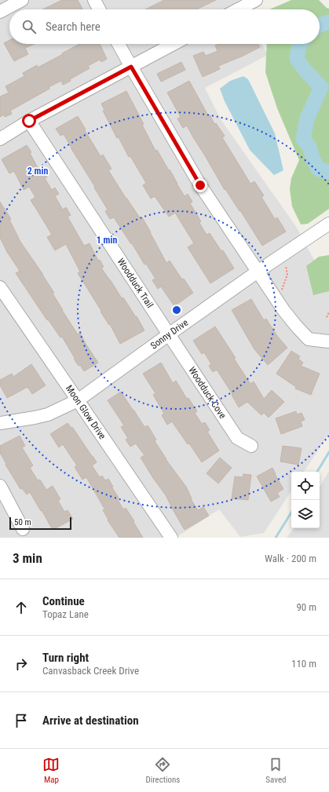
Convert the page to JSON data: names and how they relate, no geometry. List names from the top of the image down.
{
  "streets": {
    "street": [
      "Woodduck Trail",
      "Sonny Drive",
      "Woodduck Cove",
      "Moon Glow Drive"
    ]
  },
  "crossings": [
    ["Woodduck Trail", "Sonny Drive"],
    ["Woodduck Trail", "Woodduck Cove"],
    ["Sonny Drive", "Woodduck Cove"],
    ["Sonny Drive", "Moon Glow Drive"]
  ],
  "scale_bar": "50 m",
  "page": {
    "search": "Search here",
    "scale": "50 m",
    "heading": ["3 min", "Walk · 200 m"],
    "list": [
      ["Continue", "Topaz Lane", "90 m"],
      ["Turn right", "Canvasback Creek Drive", "110 m"],
      "Arrive at destination"
    ],
    "nav": ["Map", "Directions", "Saved"]
  },
  "rings": ["2 min", "1 min"]
}
